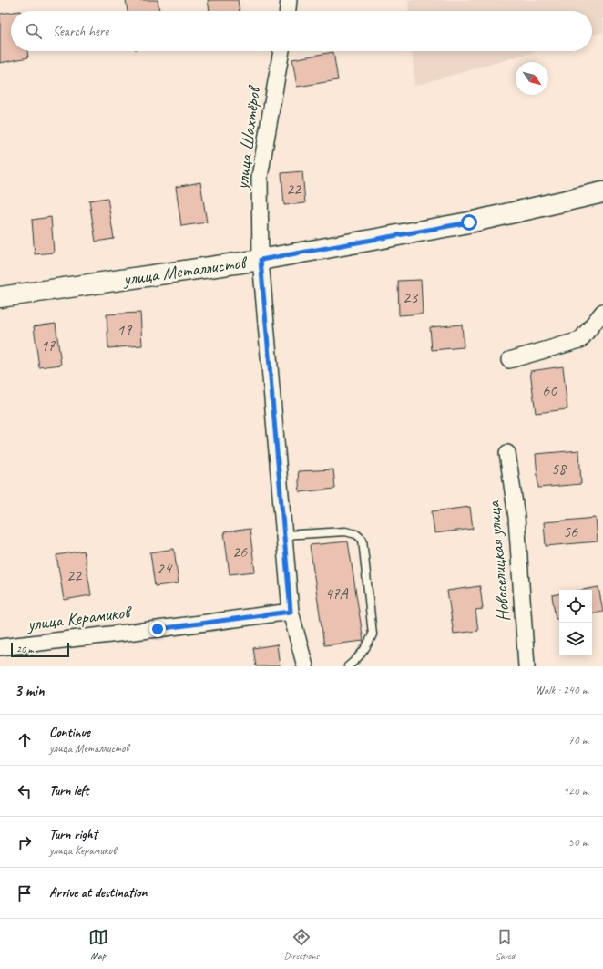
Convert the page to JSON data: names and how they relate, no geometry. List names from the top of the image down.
{
  "streets": {
    "main road": ["улица Металлистов"],
    "street": ["улица Шахтёров", "Новоселицкая улица", "улица Керамиков"]
  },
  "crossings": [
    ["улица Шахтёров", "улица Металлистов"],
    ["улица Шахтёров", "улица Керамиков"]
  ],
  "house_numbers": [
    "22",
    "23",
    "19",
    "17",
    "60",
    "58",
    "56",
    "26",
    "24",
    "22",
    "47А"
  ],
  "scale_bar": "20 m",
  "north": "bottom right",
  "page": {
    "search": "Search here",
    "scale": "20 m",
    "heading": ["3 min", "Walk · 240 m"],
    "list": [
      ["Continue", "улица Металлистов", "70 m"],
      ["Turn left", "120 m"],
      ["Turn right", "улица Керамиков", "50 m"],
      "Arrive at destination"
    ],
    "nav": ["Map", "Directions", "Saved"]
  }
}
